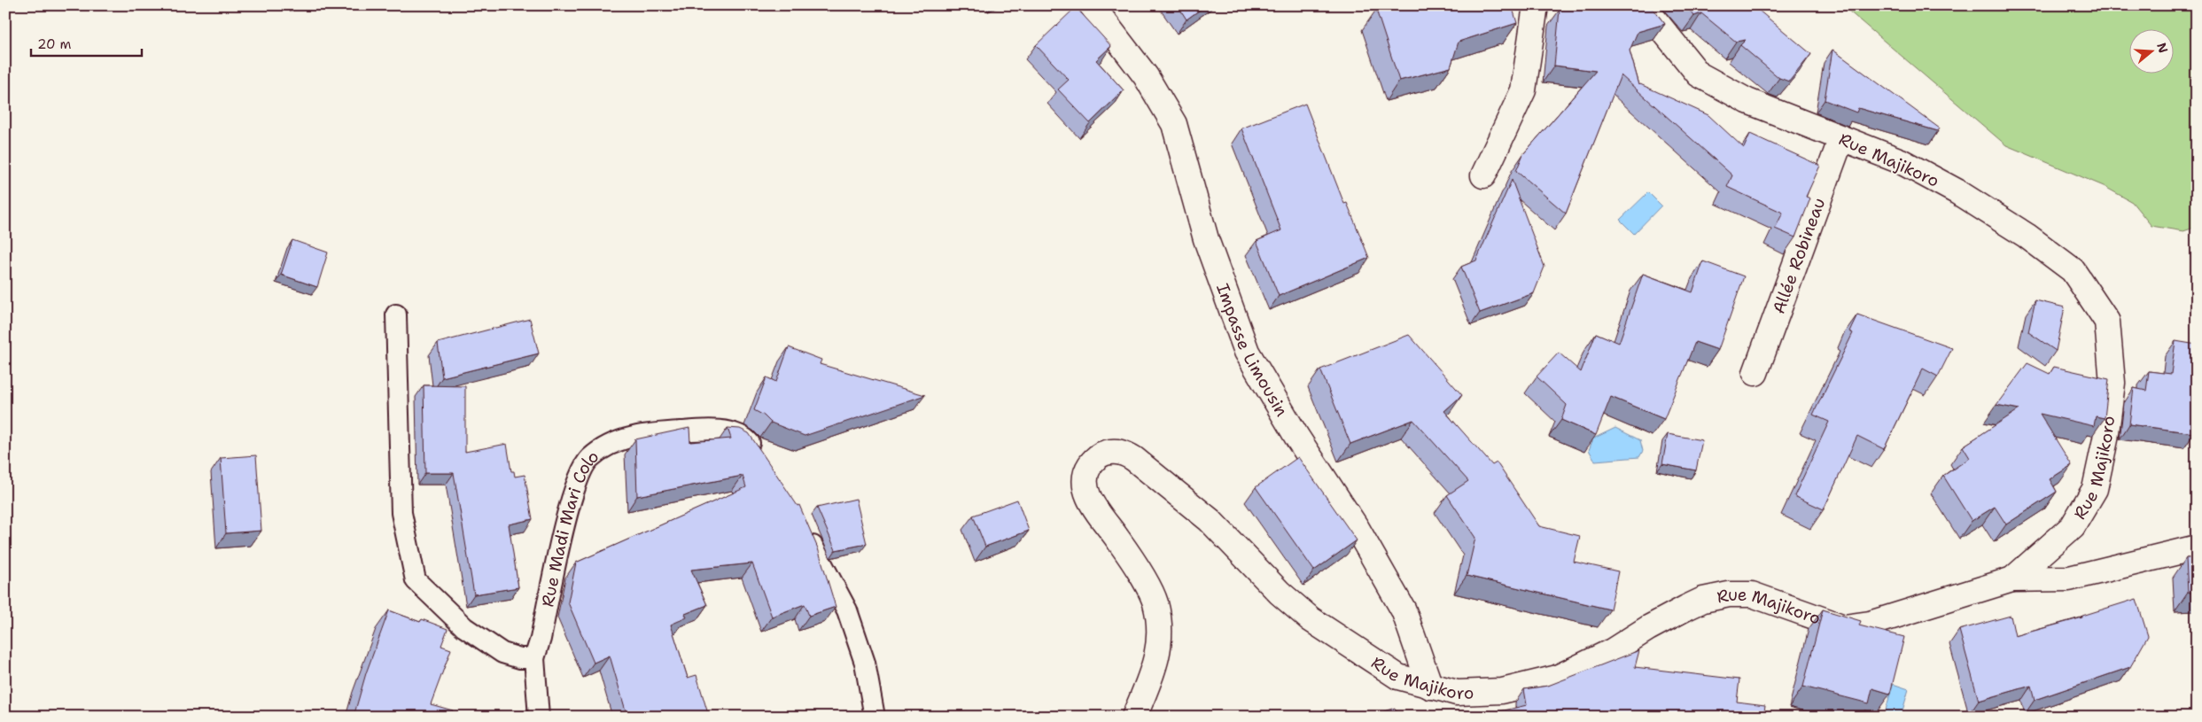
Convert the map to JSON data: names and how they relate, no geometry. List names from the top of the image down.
{
  "streets": {
    "street": ["Rue Majikoro", "Allée Robineau", "Impasse Limousin"],
    "lane": ["Rue Madi Mari Colo"]
  },
  "crossings": [
    ["Rue Majikoro", "Allée Robineau"],
    ["Rue Majikoro", "Impasse Limousin"]
  ],
  "scale_bar": "20 m",
  "north": "right"
}
